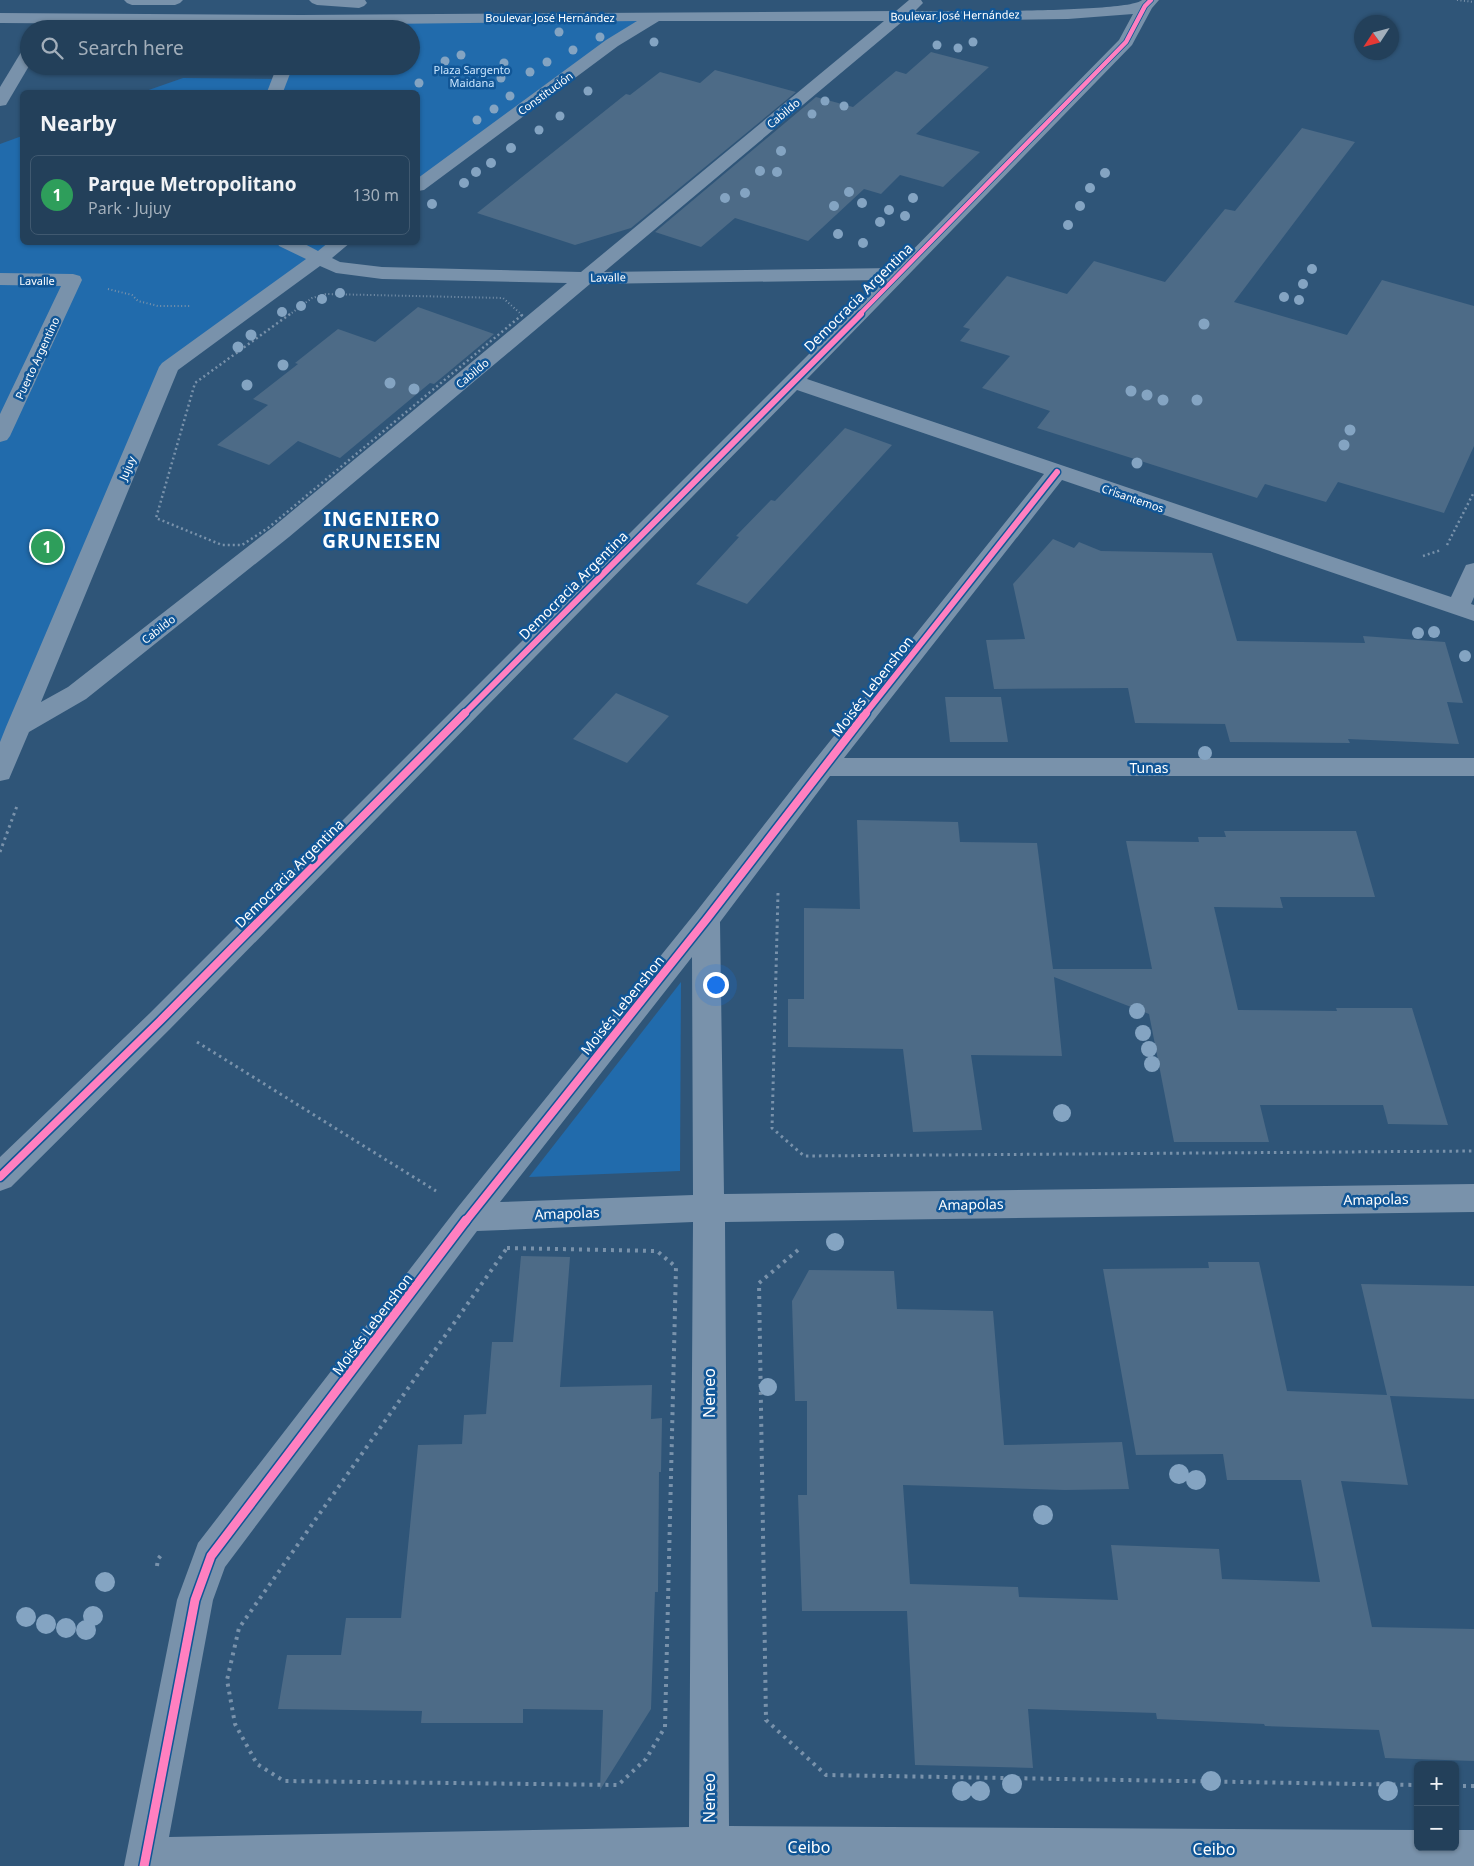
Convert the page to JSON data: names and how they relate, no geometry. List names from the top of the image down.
{
  "streets": {
    "street": [
      "Boulevar José Hernández",
      "Constitución",
      "Cabildo",
      "Lavalle",
      "Democracia Argentina",
      "Puerto Argentino",
      "Jujuy",
      "Crisantemos",
      "Moisés Lebenshon",
      "Tunas",
      "Amapolas",
      "Neneo",
      "Ceibo"
    ]
  },
  "crossings": [
    ["Boulevar José Hernández", "Constitución"],
    ["Boulevar José Hernández", "Cabildo"],
    ["Boulevar José Hernández", "Democracia Argentina"],
    ["Cabildo", "Lavalle"],
    ["Cabildo", "Jujuy"],
    ["Lavalle", "Democracia Argentina"],
    ["Lavalle", "Puerto Argentino"],
    ["Lavalle", "Jujuy"],
    ["Democracia Argentina", "Crisantemos"],
    ["Crisantemos", "Moisés Lebenshon"],
    ["Moisés Lebenshon", "Tunas"],
    ["Moisés Lebenshon", "Amapolas"],
    ["Moisés Lebenshon", "Neneo"],
    ["Moisés Lebenshon", "Ceibo"],
    ["Amapolas", "Neneo"],
    ["Neneo", "Ceibo"]
  ],
  "districts": ["INGENIERO GRUNEISEN"],
  "parks": ["Plaza Sargento Maidana"],
  "north": "bottom left",
  "page": {
    "search": "Search here",
    "heading": "Nearby",
    "list": [
      {
        "mark": "1",
        "name": "Parque Metropolitano",
        "note": "Park · Jujuy",
        "value": "130 m"
      }
    ],
    "pins": "1",
    "map_buttons": ["+", "−"]
  }
}
